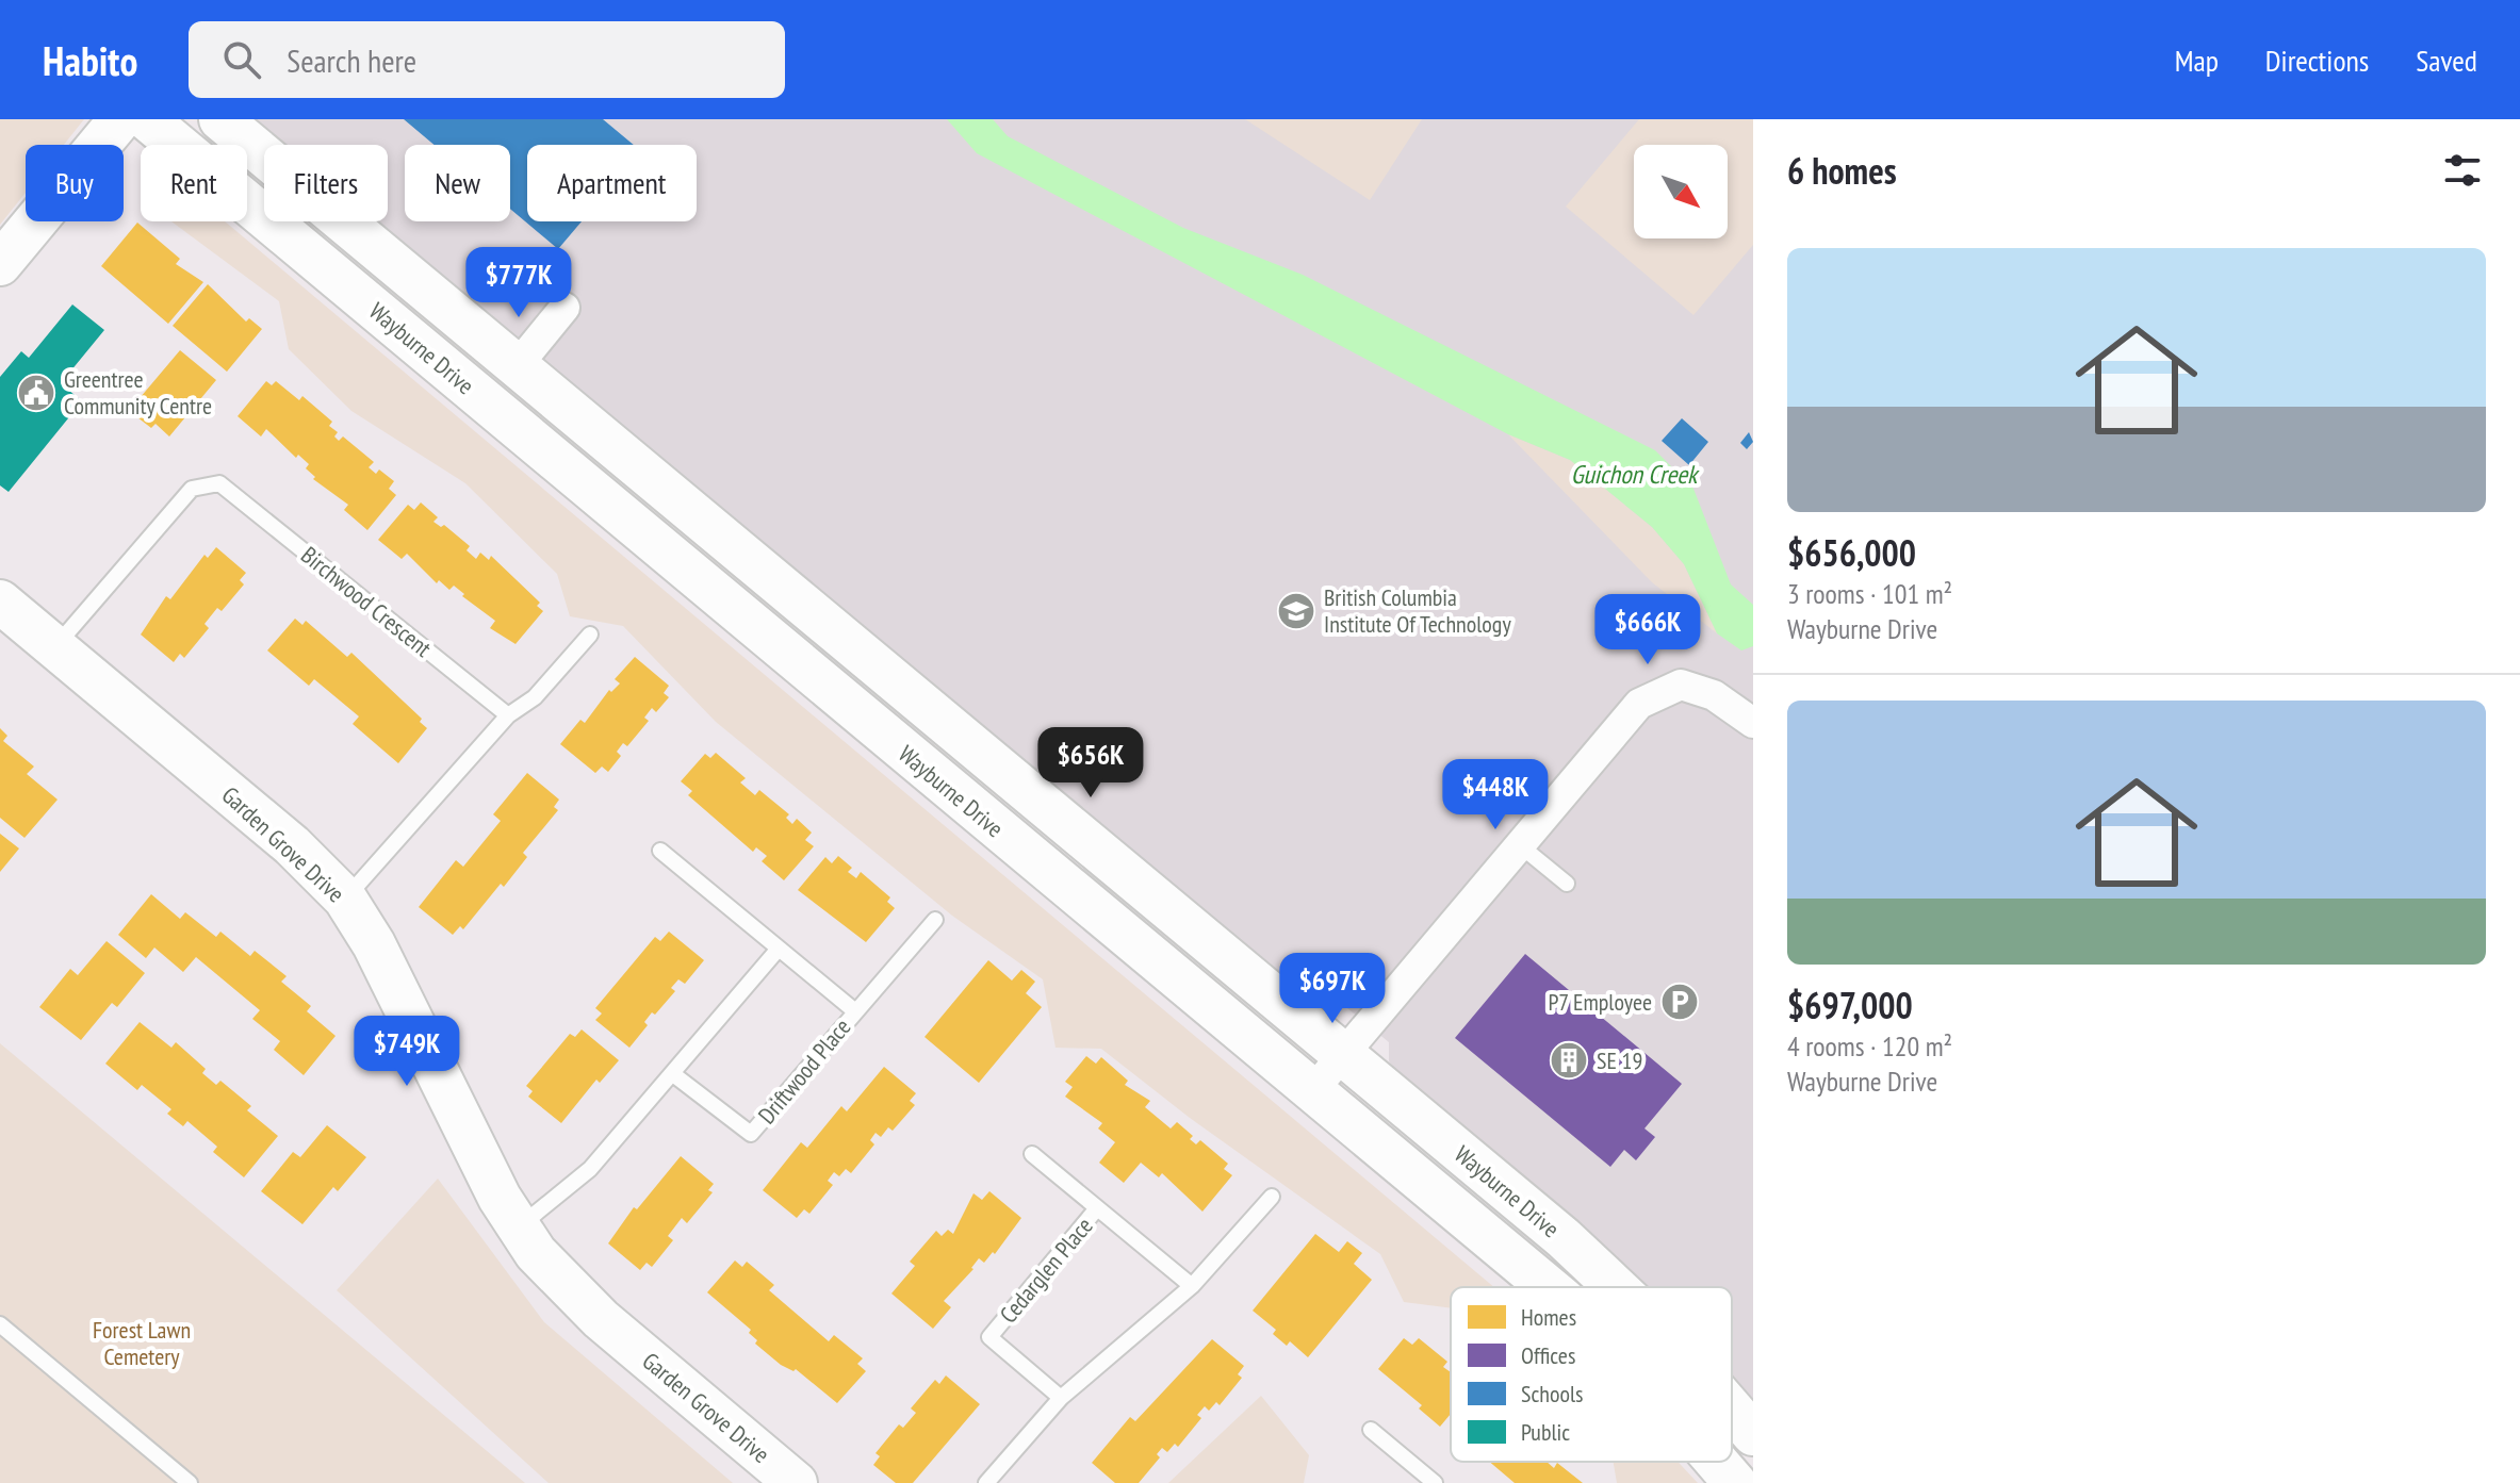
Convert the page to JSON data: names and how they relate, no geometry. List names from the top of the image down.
{
  "streets": {
    "street": ["Wayburne Drive", "Garden Grove Drive"],
    "lane": ["Birchwood Crescent", "Driftwood Place", "Cedarglen Place"]
  },
  "crossings": [
    ["Birchwood Crescent", "Garden Grove Drive"]
  ],
  "water": ["Guichon Creek"],
  "parks": ["Forest Lawn Cemetery"],
  "places": {
    "public building": ["Greentree Community Centre"],
    "school or university": ["British Columbia Institute Of Technology"],
    "parking": ["P7 Employee"],
    "building": ["SE 19"]
  },
  "legend": [
    "Homes",
    "Offices",
    "Schools",
    "Public"
  ],
  "north": "bottom right",
  "page": {
    "header": "Habito",
    "search": "Search here",
    "nav": ["Map", "Directions", "Saved"],
    "heading": "6 homes",
    "chip": [
      "Buy",
      "Rent",
      "Filters",
      "New",
      "Apartment"
    ],
    "list": [
      {
        "name": "$656,000",
        "note": "3 rooms · 101 m² · Wayburne Drive"
      },
      {
        "name": "$697,000",
        "note": "4 rooms · 120 m² · Wayburne Drive"
      }
    ],
    "price": [
      "$777K",
      "$666K",
      "$656K",
      "$448K",
      "$697K",
      "$749K"
    ]
  }
}
